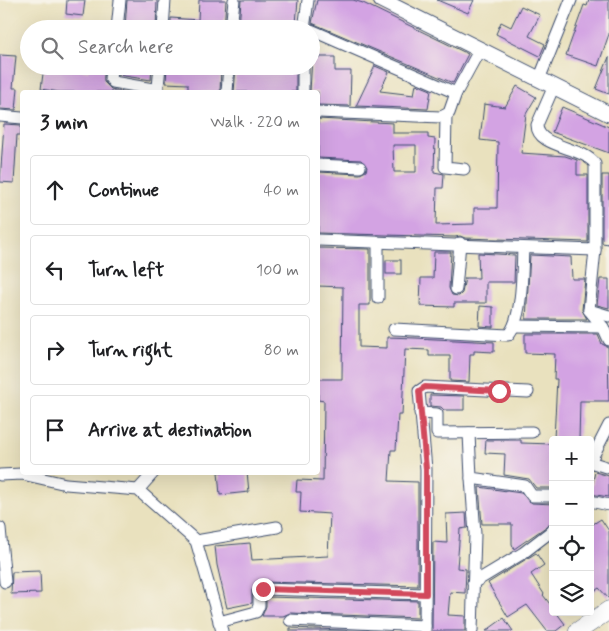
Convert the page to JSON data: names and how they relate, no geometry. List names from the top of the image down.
{
  "page": {
    "search": "Search here",
    "heading": ["3 min", "Walk · 220 m"],
    "list": [
      ["Continue", "40 m"],
      ["Turn left", "100 m"],
      ["Turn right", "80 m"],
      "Arrive at destination"
    ],
    "map_buttons": ["+", "−"]
  }
}
